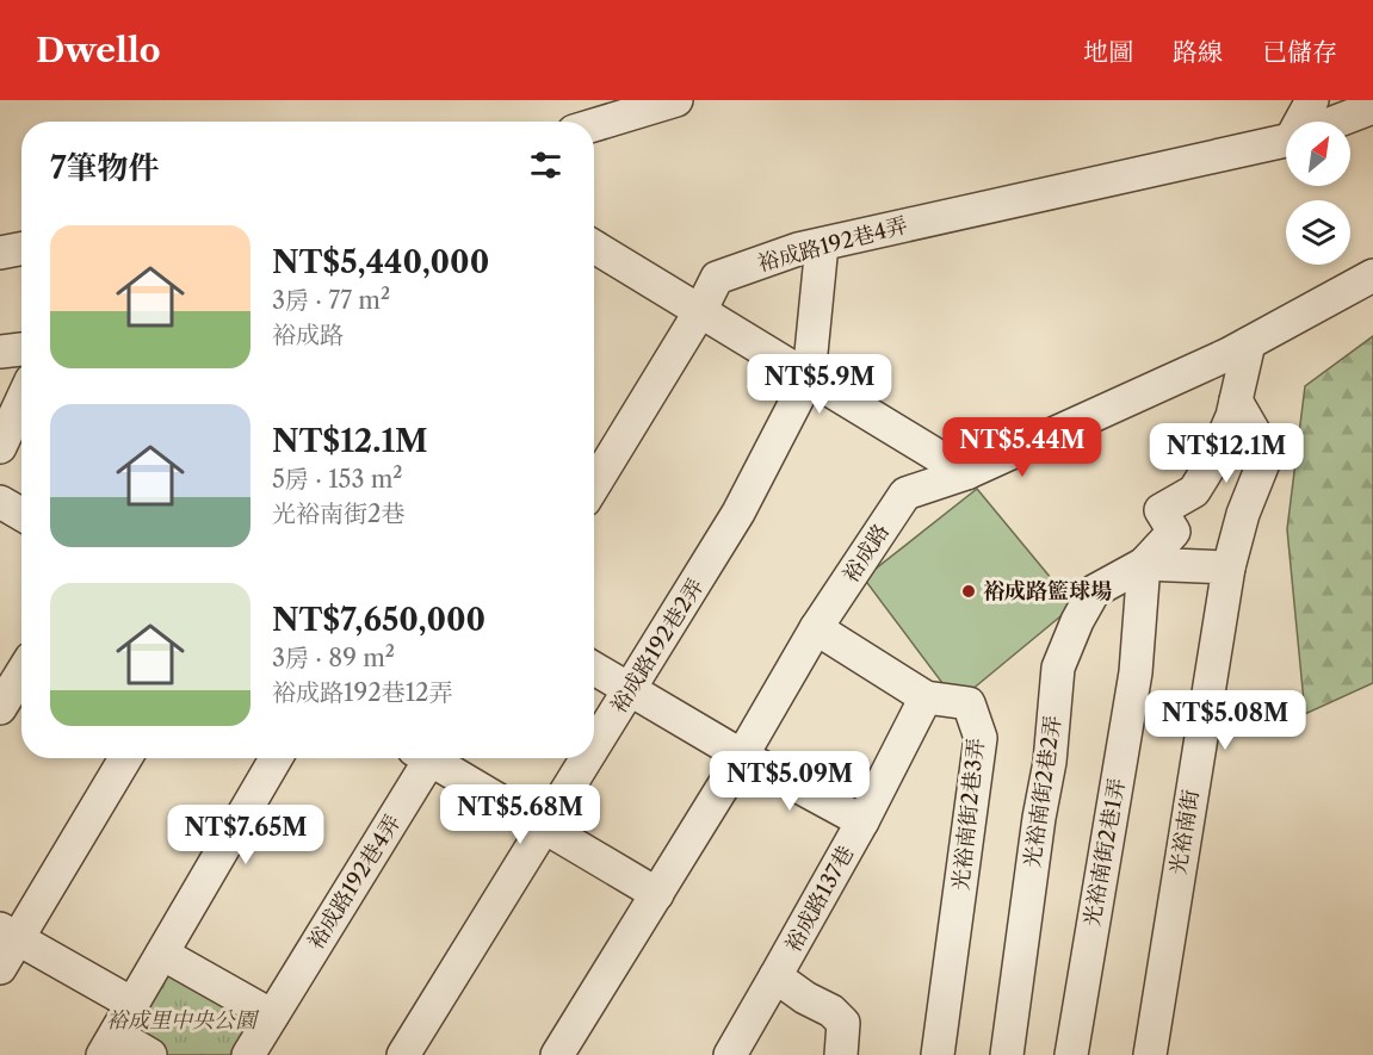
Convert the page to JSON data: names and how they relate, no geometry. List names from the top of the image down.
{
  "streets": {
    "street": [
      "裕成路192巷4弄",
      "裕成路",
      "裕成路192巷2弄",
      "光裕南街2巷2弄",
      "光裕南街2巷3弄",
      "光裕南街",
      "光裕南街2巷1弄",
      "裕成路137巷"
    ]
  },
  "crossings": [
    ["裕成路", "光裕南街2巷3弄"],
    ["光裕南街2巷2弄", "光裕南街2巷1弄"],
    ["光裕南街2巷3弄", "裕成路137巷"]
  ],
  "parks": ["裕成里中央公園"],
  "places": ["裕成路籃球場"],
  "north": "top right",
  "page": {
    "header": "Dwello",
    "nav": ["地圖", "路線", "已儲存"],
    "heading": "7筆物件",
    "list": [
      {
        "name": "NT$5,440,000",
        "note": "3房 · 77 m² · 裕成路"
      },
      {
        "name": "NT$12.1M",
        "note": "5房 · 153 m² · 光裕南街2巷"
      },
      {
        "name": "NT$7,650,000",
        "note": "3房 · 89 m² · 裕成路192巷12弄"
      }
    ],
    "price": [
      "NT$5.9M",
      "NT$5.44M",
      "NT$12.1M",
      "NT$5.08M",
      "NT$5.09M",
      "NT$5.68M",
      "NT$7.65M"
    ]
  }
}
